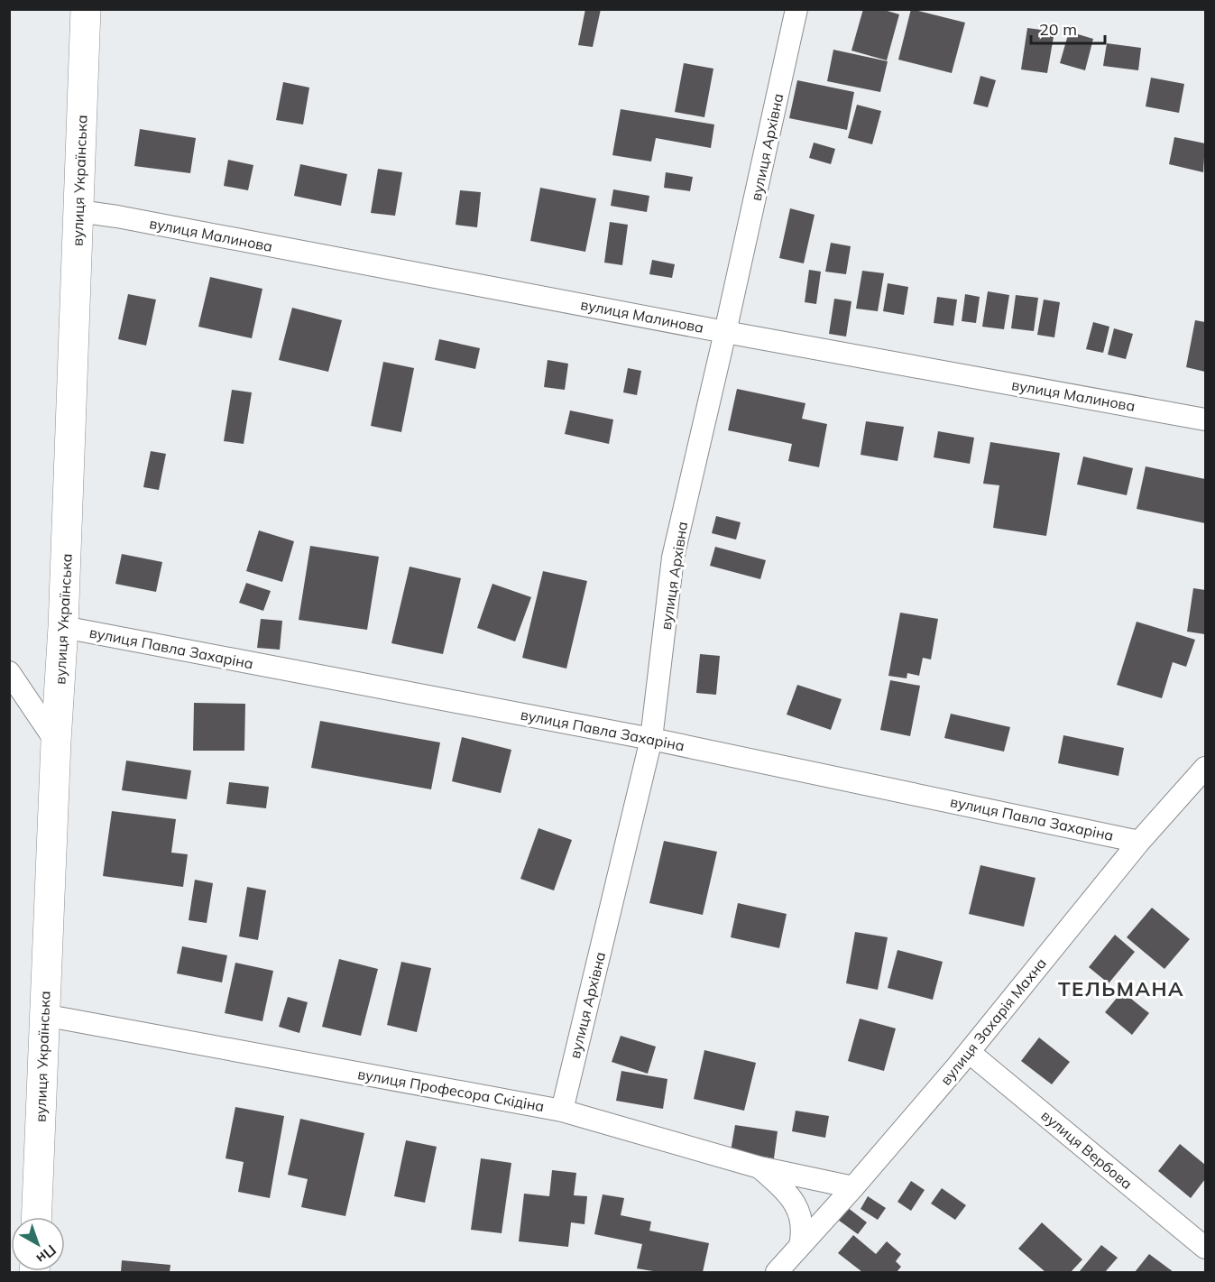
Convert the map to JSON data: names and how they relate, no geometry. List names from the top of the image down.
{
  "streets": {
    "main road": ["вулиця Українська"],
    "street": [
      "вулиця Архівна",
      "вулиця Малинова",
      "вулиця Павла Захаріна",
      "вулиця Захарія Махна",
      "вулиця Професора Скідіна",
      "вулиця Вербова"
    ]
  },
  "crossings": [
    ["вулиця Архівна", "вулиця Малинова"],
    ["вулиця Архівна", "вулиця Павла Захаріна"],
    ["вулиця Архівна", "вулиця Професора Скідіна"],
    ["вулиця Українська", "вулиця Малинова"],
    ["вулиця Українська", "вулиця Павла Захаріна"],
    ["вулиця Українська", "вулиця Професора Скідіна"],
    ["вулиця Павла Захаріна", "вулиця Захарія Махна"],
    ["вулиця Захарія Махна", "вулиця Професора Скідіна"],
    ["вулиця Захарія Махна", "вулиця Вербова"]
  ],
  "districts": ["ТЕЛЬМАНА"],
  "scale_bar": "20 m",
  "north": "bottom right"
}
